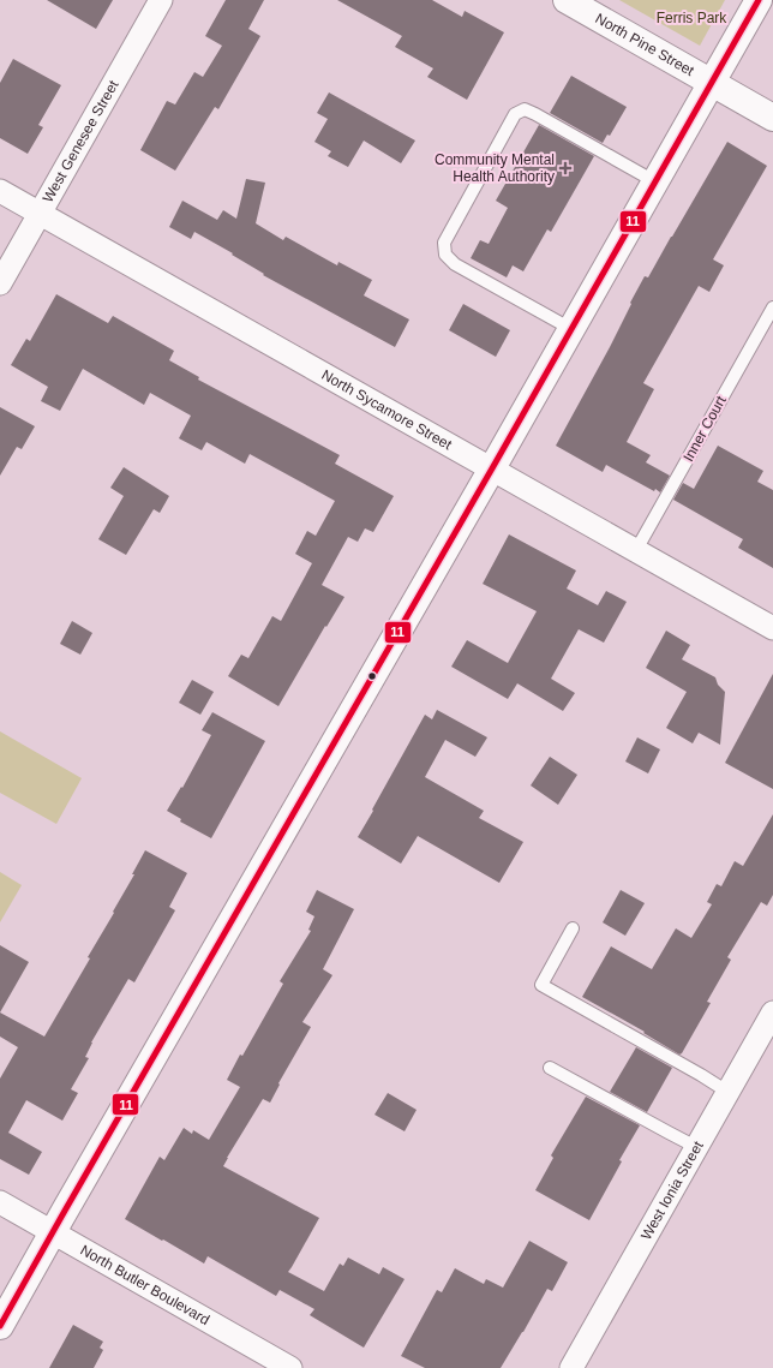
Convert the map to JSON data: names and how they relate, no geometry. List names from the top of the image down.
{
  "streets": {
    "street": [
      "North Pine Street",
      "West Genesee Street",
      "North Sycamore Street",
      "West Ionia Street",
      "North Butler Boulevard"
    ],
    "lane": ["Inner Court"]
  },
  "crossings": [
    ["West Genesee Street", "North Sycamore Street"],
    ["North Sycamore Street", "Inner Court"]
  ],
  "parks": ["Ferris Park"],
  "places": {
    "health": ["Community Mental Health Authority"]
  },
  "lines": ["transit line 11"]
}
